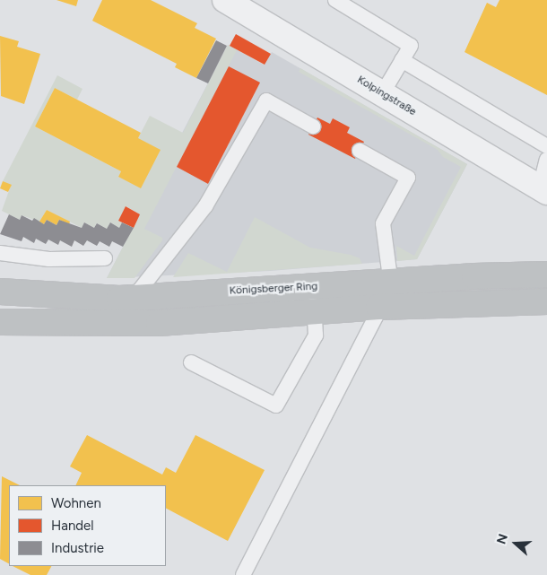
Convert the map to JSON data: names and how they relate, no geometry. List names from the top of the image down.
{
  "streets": {
    "main road": ["Königsberger Ring"],
    "street": ["Kolpingstraße"]
  },
  "legend": ["Wohnen", "Handel", "Industrie"],
  "north": "left"
}
